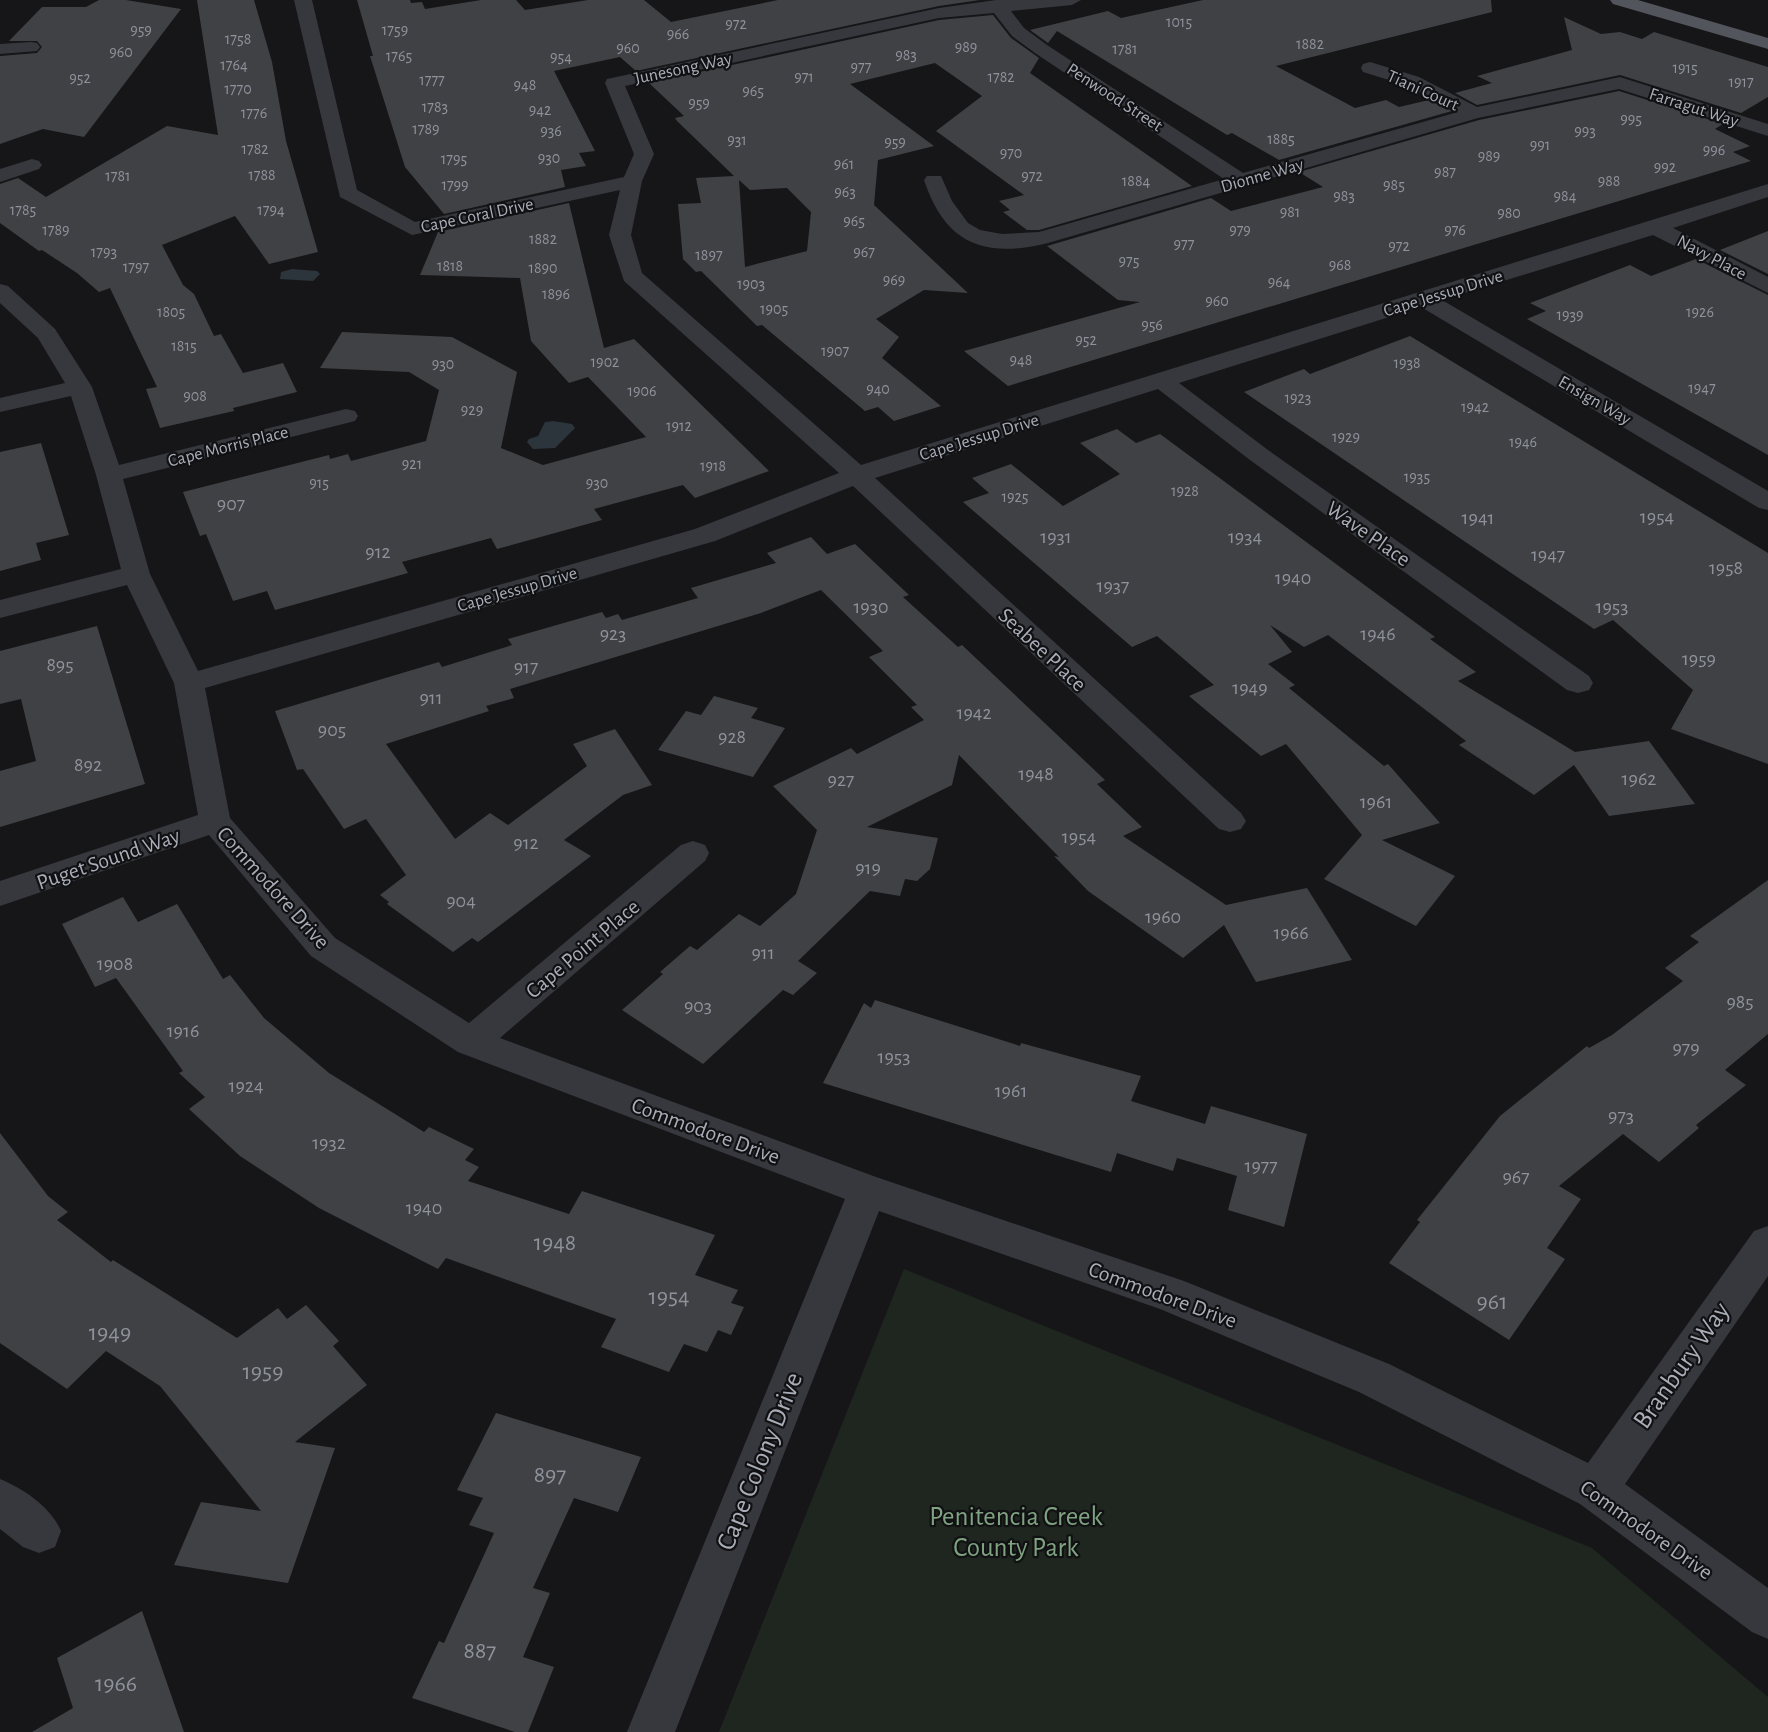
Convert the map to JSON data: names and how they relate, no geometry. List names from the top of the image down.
{
  "streets": {
    "street": [
      "Junesong Way",
      "Tiani Court",
      "Penwood Street",
      "Farragut Way",
      "Dionne Way",
      "Cape Coral Drive",
      "Navy Place",
      "Cape Jessup Drive",
      "Ensign Way",
      "Cape Morris Place",
      "Wave Place",
      "Seabee Place",
      "Puget Sound Way",
      "Commodore Drive",
      "Cape Point Place",
      "Branbury Way",
      "Cape Colony Drive"
    ]
  },
  "crossings": [
    ["Junesong Way", "Penwood Street"],
    ["Junesong Way", "Cape Coral Drive"],
    ["Junesong Way", "Cape Jessup Drive"],
    ["Junesong Way", "Seabee Place"],
    ["Tiani Court", "Dionne Way"],
    ["Penwood Street", "Dionne Way"],
    ["Farragut Way", "Dionne Way"],
    ["Navy Place", "Cape Jessup Drive"],
    ["Cape Jessup Drive", "Ensign Way"],
    ["Cape Jessup Drive", "Wave Place"],
    ["Cape Jessup Drive", "Seabee Place"],
    ["Cape Jessup Drive", "Commodore Drive"],
    ["Cape Morris Place", "Commodore Drive"],
    ["Puget Sound Way", "Commodore Drive"],
    ["Commodore Drive", "Cape Point Place"],
    ["Commodore Drive", "Branbury Way"],
    ["Commodore Drive", "Cape Colony Drive"]
  ],
  "parks": ["Penitencia Creek County Park"],
  "house_numbers": [
    "1015",
    "972",
    "959",
    "1759",
    "966",
    "1758",
    "1882",
    "989",
    "960",
    "1781",
    "960",
    "983",
    "1765",
    "954",
    "1764",
    "977",
    "1915",
    "971",
    "1782",
    "952",
    "1777",
    "1917",
    "948",
    "1770",
    "965",
    "959",
    "1783",
    "942",
    "1776",
    "995",
    "1789",
    "936",
    "993",
    "1885",
    "931",
    "959",
    "991",
    "1782",
    "996",
    "970",
    "989",
    "930",
    "1795",
    "961",
    "992",
    "987",
    "1788",
    "1781",
    "972",
    "1884",
    "988",
    "1799",
    "985",
    "963",
    "983",
    "984",
    "1785",
    "1794",
    "981",
    "980",
    "965",
    "1789",
    "979",
    "976",
    "1882",
    "977",
    "972",
    "1793",
    "967",
    "1897",
    "975",
    "968",
    "1818",
    "1797",
    "1890",
    "969",
    "964",
    "1903",
    "1896",
    "960",
    "1905",
    "1805",
    "1926",
    "1939",
    "956",
    "952",
    "1815",
    "1907",
    "948",
    "1902",
    "1938",
    "930",
    "1947",
    "940",
    "1906",
    "908",
    "1923",
    "1942",
    "929",
    "1912",
    "1929",
    "1946",
    "921",
    "1918",
    "1935",
    "915",
    "930",
    "1928",
    "1925",
    "907",
    "1954",
    "1941",
    "1931",
    "1934",
    "912",
    "1947",
    "1958",
    "1940",
    "1937",
    "1930",
    "1953",
    "923",
    "1946",
    "1959",
    "895",
    "917",
    "1949",
    "911",
    "1942",
    "905",
    "928",
    "892",
    "1948",
    "1962",
    "927",
    "1961",
    "1954",
    "912",
    "919",
    "904",
    "1960",
    "1966",
    "911",
    "1908",
    "985",
    "903",
    "1916",
    "979",
    "1953",
    "1924",
    "1961",
    "973",
    "1932",
    "1977",
    "967",
    "1940",
    "1948",
    "1954",
    "961",
    "1949",
    "1959",
    "897",
    "887",
    "1966"
  ]
}
